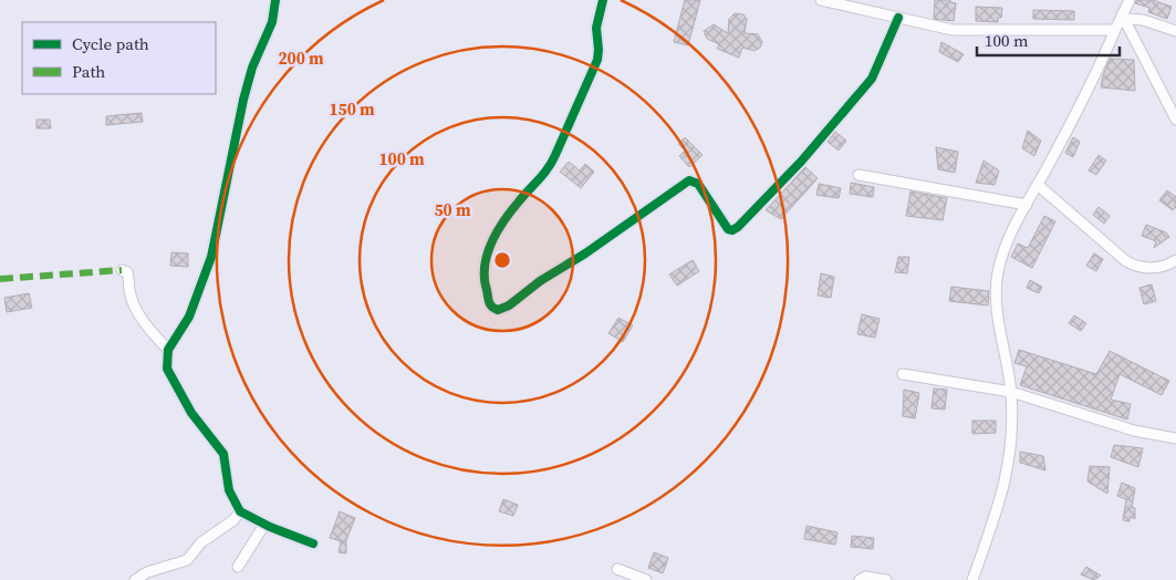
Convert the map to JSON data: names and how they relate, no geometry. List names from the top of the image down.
{
  "legend": ["Cycle path", "Path"],
  "scale_bar": "100 m",
  "rings": [
    "200 m",
    "150 m",
    "100 m",
    "50 m"
  ]
}
